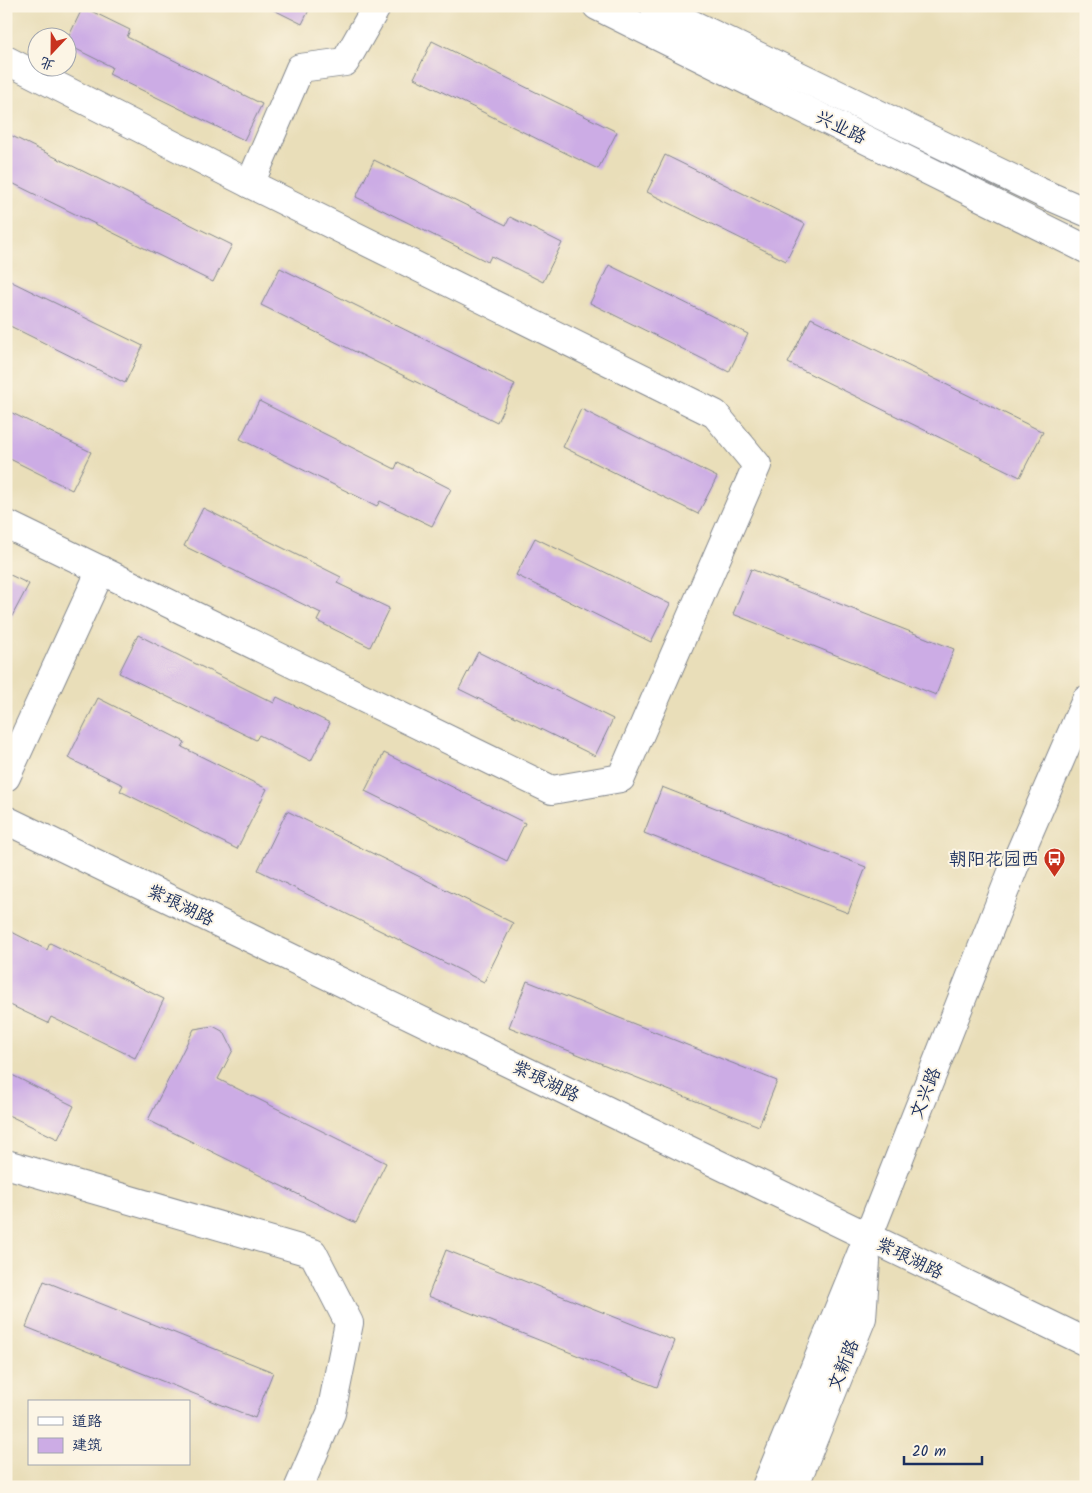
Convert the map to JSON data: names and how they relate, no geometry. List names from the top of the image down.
{
  "streets": {
    "street": [
      "兴业路",
      "紫琅湖路",
      "文兴路",
      "文新路"
    ]
  },
  "crossings": [
    ["紫琅湖路", "文兴路"],
    ["紫琅湖路", "文新路"],
    ["文兴路", "文新路"]
  ],
  "places": {
    "bus stop": ["朝阳花园西"]
  },
  "legend": ["道路", "建筑"],
  "scale_bar": "20 m",
  "north": "bottom"
}
